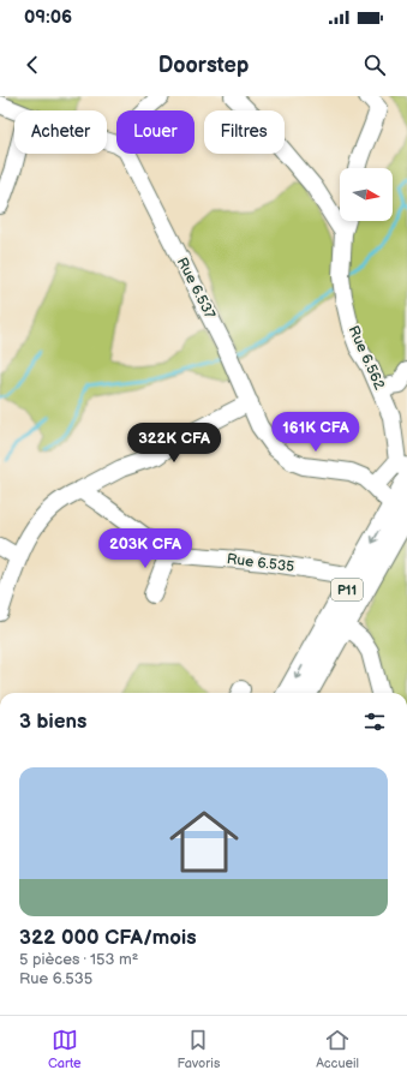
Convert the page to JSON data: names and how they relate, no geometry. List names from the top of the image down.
{
  "streets": {
    "main road": ["P11"],
    "street": ["Rue 6.537", "Rue 6.562", "Rue 6.535"]
  },
  "crossings": [
    ["Rue 6.537", "P11"],
    ["Rue 6.535", "P11"]
  ],
  "north": "right",
  "page": {
    "status": "09:06",
    "header": "Doorstep",
    "chip": ["Acheter", "Louer", "Filtres"],
    "price": ["161K CFA", "322K CFA", "203K CFA"],
    "heading": "3 biens",
    "list": [
      {
        "name": "322 000 CFA/mois",
        "note": "5 pièces · 153 m² · Rue 6.535"
      }
    ],
    "tabs": ["Carte", "Favoris", "Accueil"]
  }
}
